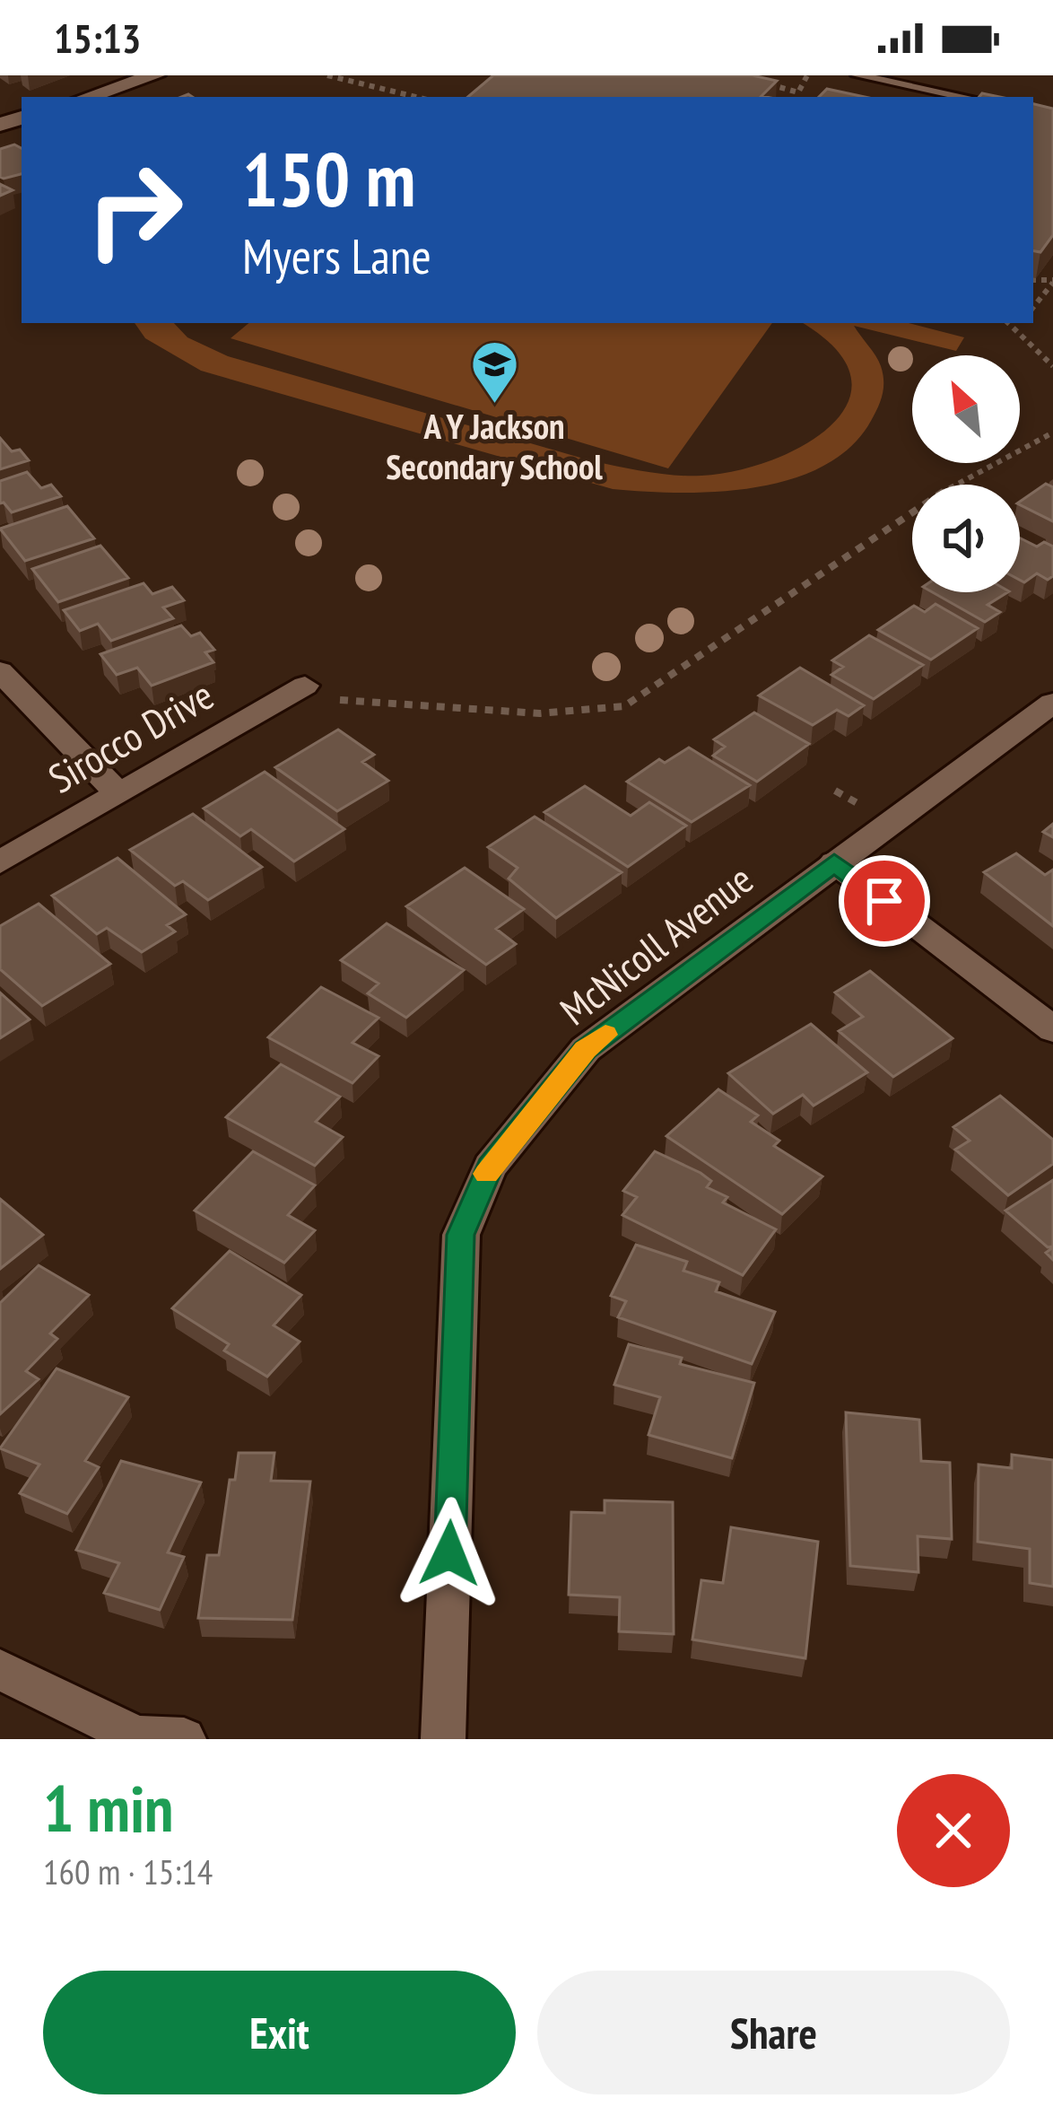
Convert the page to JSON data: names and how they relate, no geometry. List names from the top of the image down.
{
  "streets": {
    "street": ["Sirocco Drive", "McNicoll Avenue"]
  },
  "places": {
    "school or university": ["A Y Jackson Secondary School"]
  },
  "north": "top left",
  "page": {
    "status": "15:13",
    "turn": ["150 m", "Myers Lane"],
    "heading": ["1 min", "160 m · 15:14"],
    "buttons": ["Exit", "Share"]
  }
}
